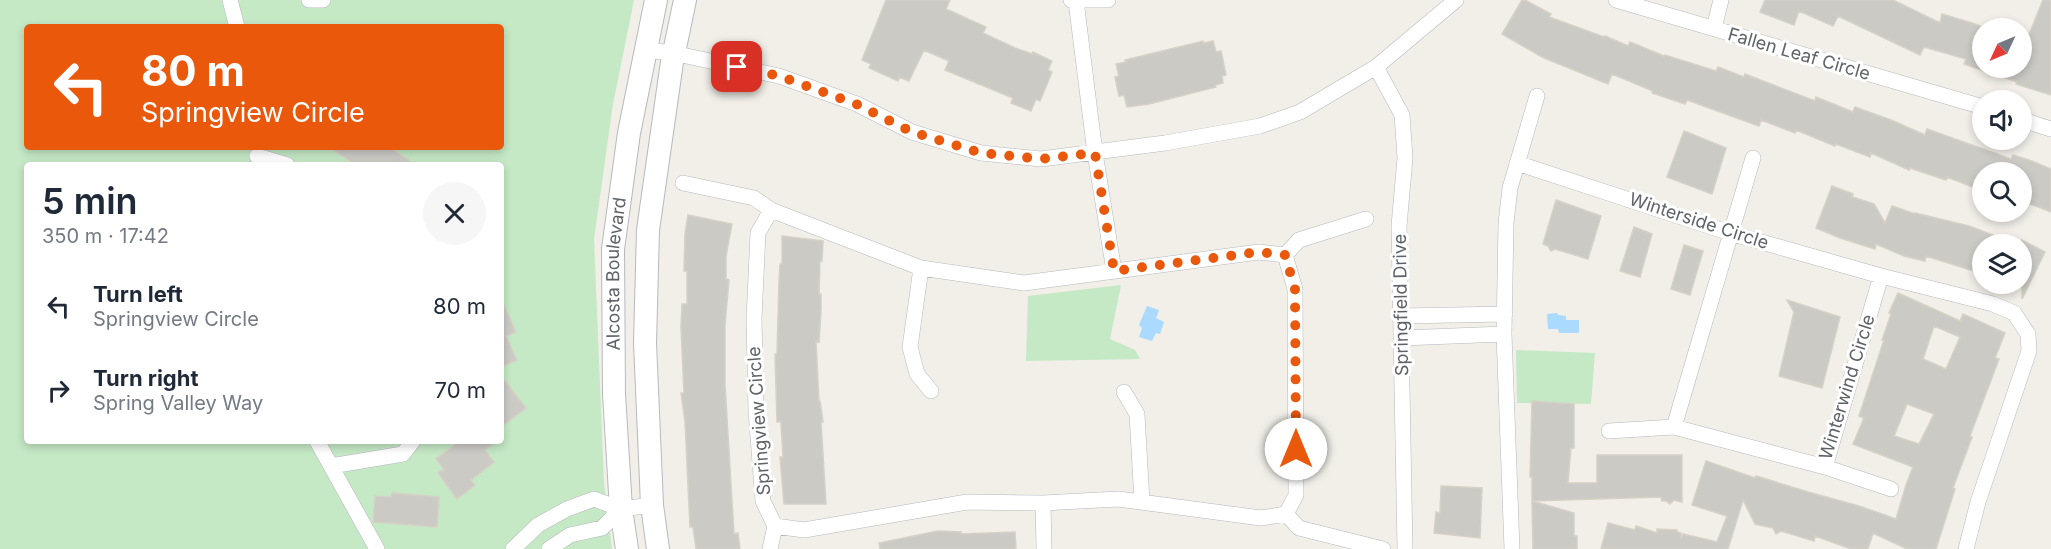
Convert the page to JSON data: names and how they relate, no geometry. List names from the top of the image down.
{
  "streets": {
    "main road": ["Alcosta Boulevard"],
    "street": [
      "Fallen Leaf Circle",
      "Winterside Circle",
      "Springfield Drive",
      "Winterwind Circle",
      "Springview Circle"
    ]
  },
  "crossings": [
    ["Winterside Circle", "Winterwind Circle"]
  ],
  "north": "bottom left",
  "page": {
    "turn": ["80 m", "Springview Circle"],
    "heading": ["5 min", "350 m · 17:42"],
    "list": [
      {
        "name": "Turn left",
        "note": "Springview Circle",
        "value": "80 m"
      },
      {
        "name": "Turn right",
        "note": "Spring Valley Way",
        "value": "70 m"
      }
    ]
  }
}
